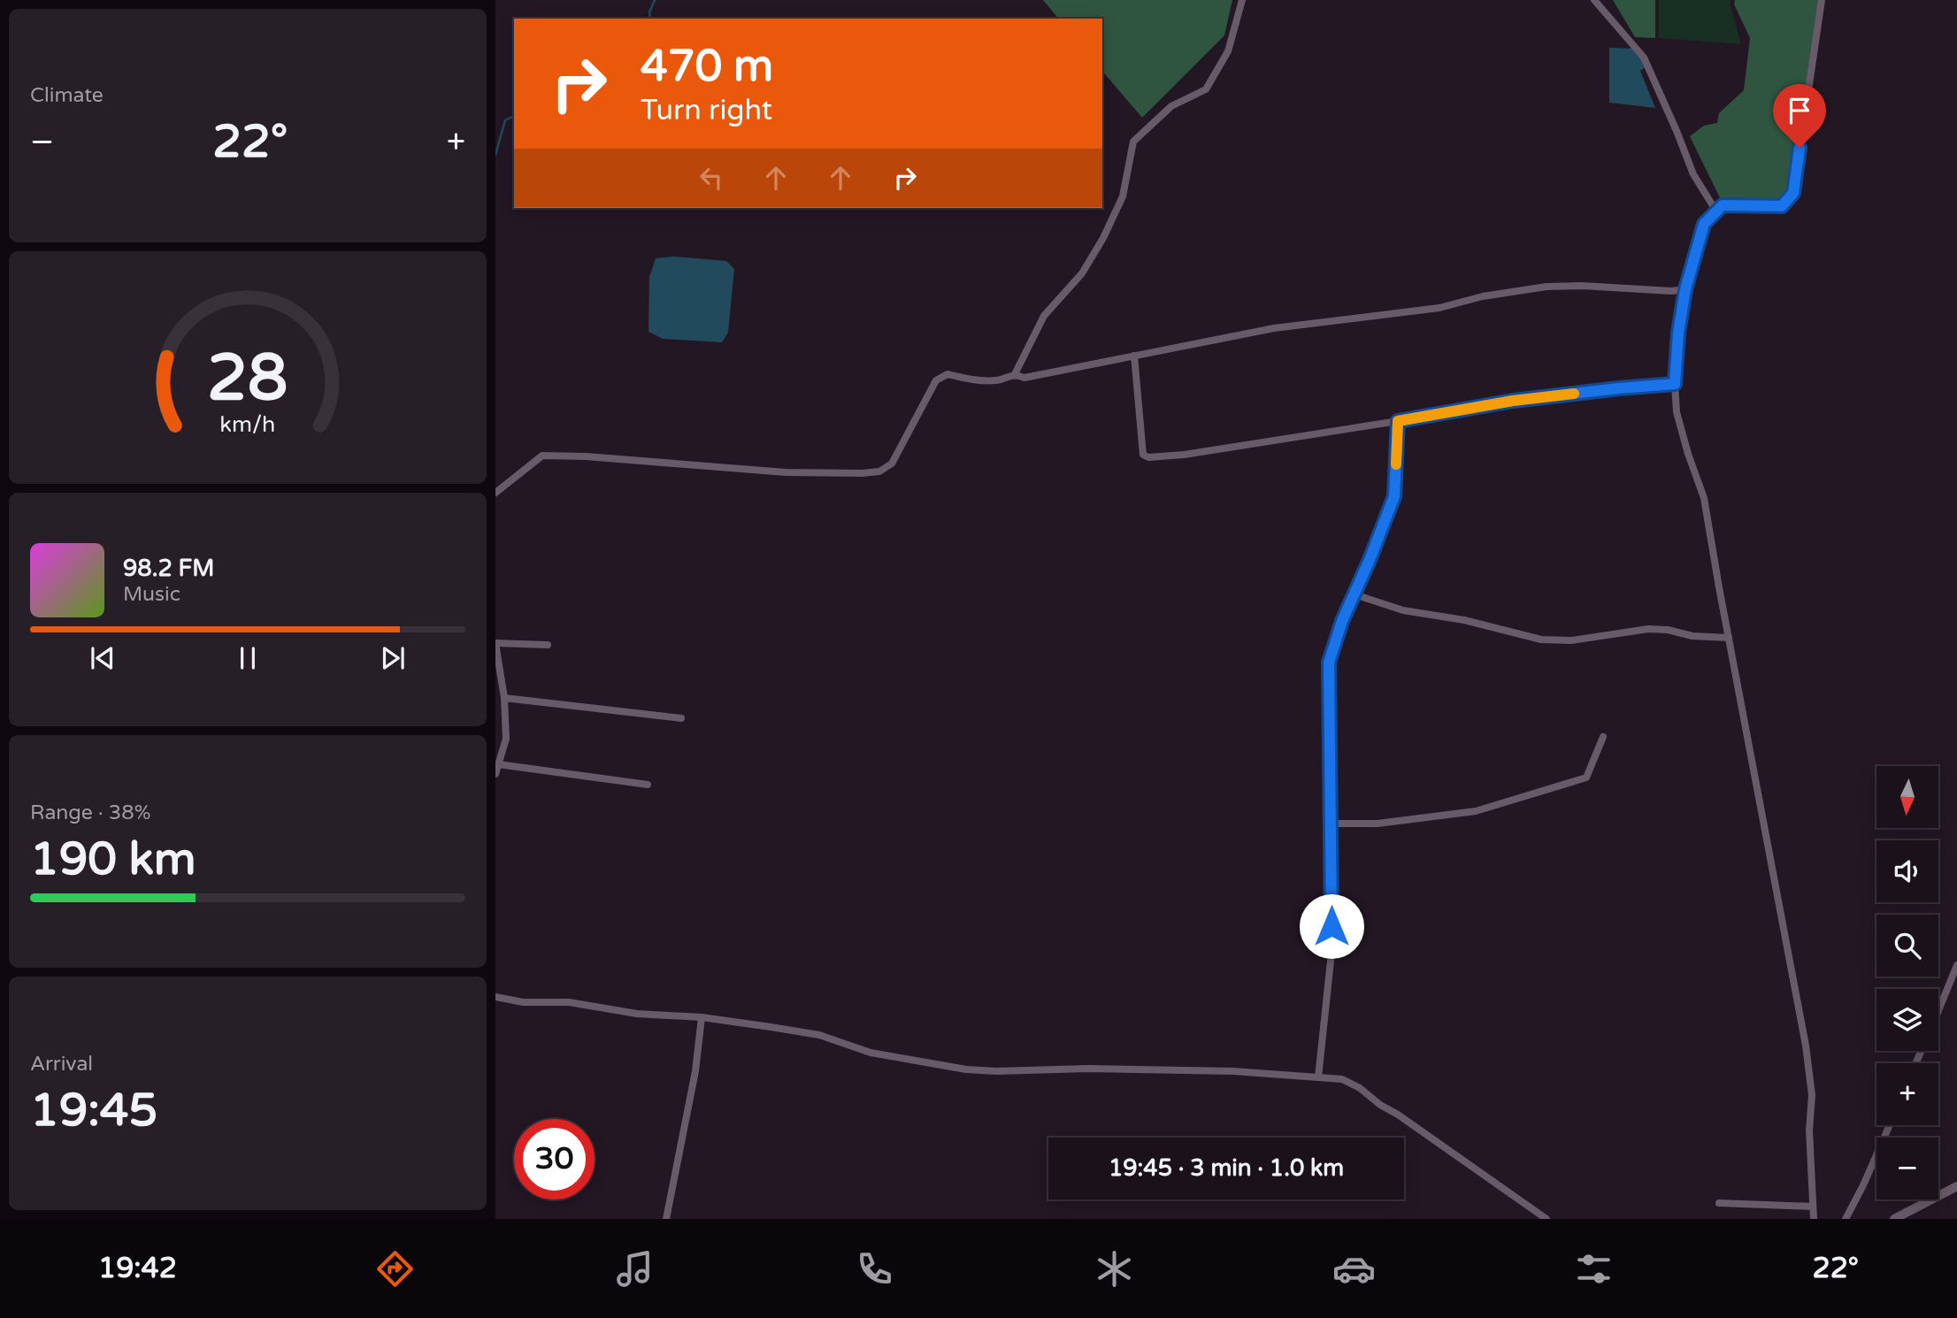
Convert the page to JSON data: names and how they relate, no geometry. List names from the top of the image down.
{
  "north": "bottom",
  "page": {
    "tile": [
      "Climate",
      ["Range · 38%", "190 km"],
      ["Arrival", "19:45"]
    ],
    "turn": ["470 m", "Turn right"],
    "heat": ["−", "22°", "+"],
    "song": ["98.2 FM", "Music"],
    "map_buttons": ["+", "−"],
    "limit": "30",
    "trip": "19:45 · 3 min · 1.0 km",
    "tabs": ["19:42", "22°"],
    "gauge": ["28", "km/h"]
  }
}
